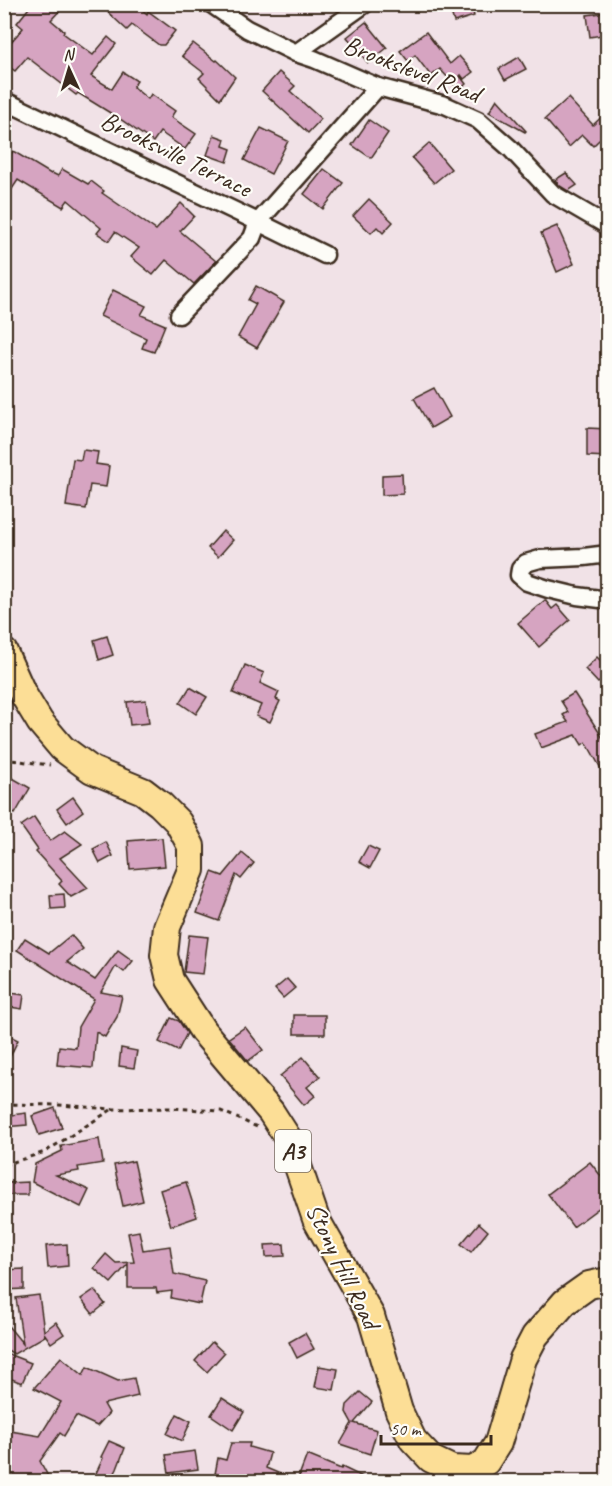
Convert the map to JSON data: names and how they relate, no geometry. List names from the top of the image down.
{
  "streets": {
    "main road": ["A3", "Stony Hill Road"],
    "street": ["Brookslevel Road", "Brooksville Terrace"]
  },
  "crossings": [
    ["Brookslevel Road", "Brooksville Terrace"]
  ],
  "scale_bar": "50 m",
  "north": "top"
}
